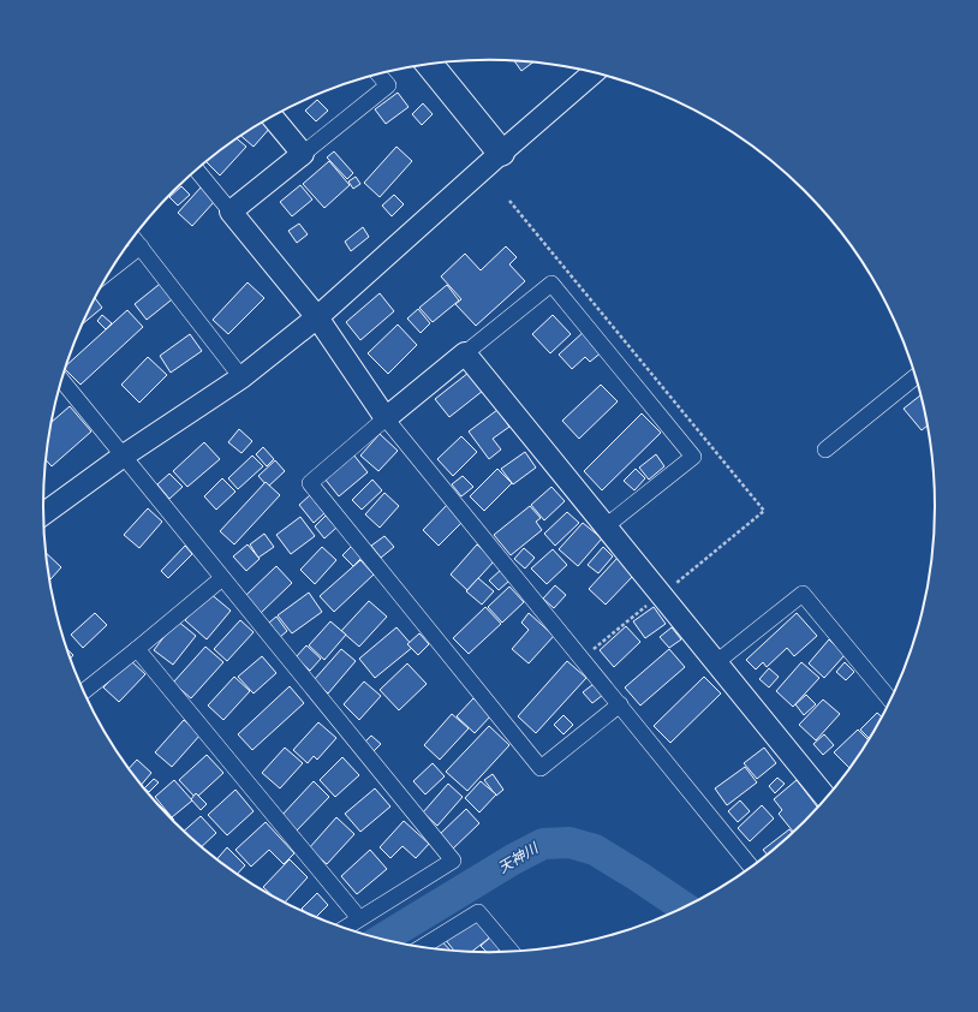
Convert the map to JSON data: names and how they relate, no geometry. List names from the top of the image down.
{
  "water": ["天神川"]
}
